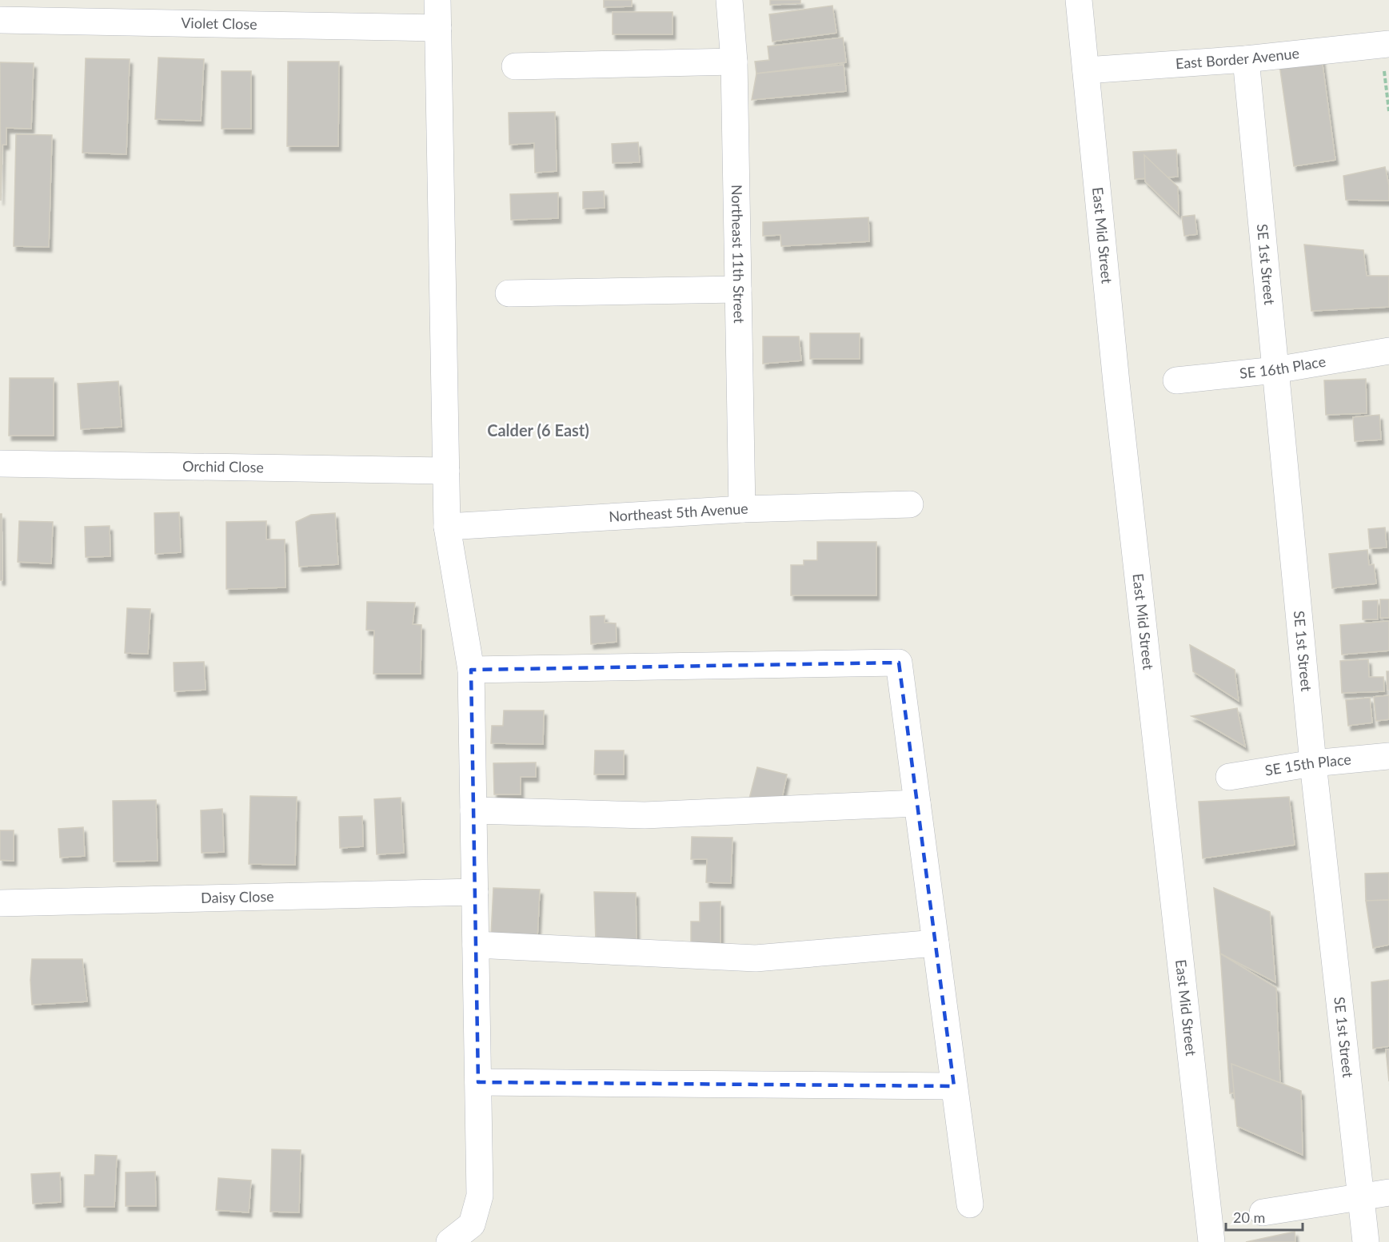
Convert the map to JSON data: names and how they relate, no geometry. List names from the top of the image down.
{
  "streets": {
    "street": [
      "Violet Close",
      "East Border Avenue",
      "East Mid Street",
      "Northeast 11th Street",
      "SE 1st Street",
      "SE 16th Place",
      "Orchid Close",
      "Northeast 5th Avenue",
      "SE 15th Place",
      "Daisy Close"
    ]
  },
  "crossings": [
    ["East Border Avenue", "East Mid Street"],
    ["East Border Avenue", "SE 1st Street"],
    ["Northeast 11th Street", "Northeast 5th Avenue"],
    ["SE 1st Street", "SE 16th Place"],
    ["SE 1st Street", "SE 15th Place"]
  ],
  "districts": ["Calder (6 East)"],
  "scale_bar": "20 m"
}
